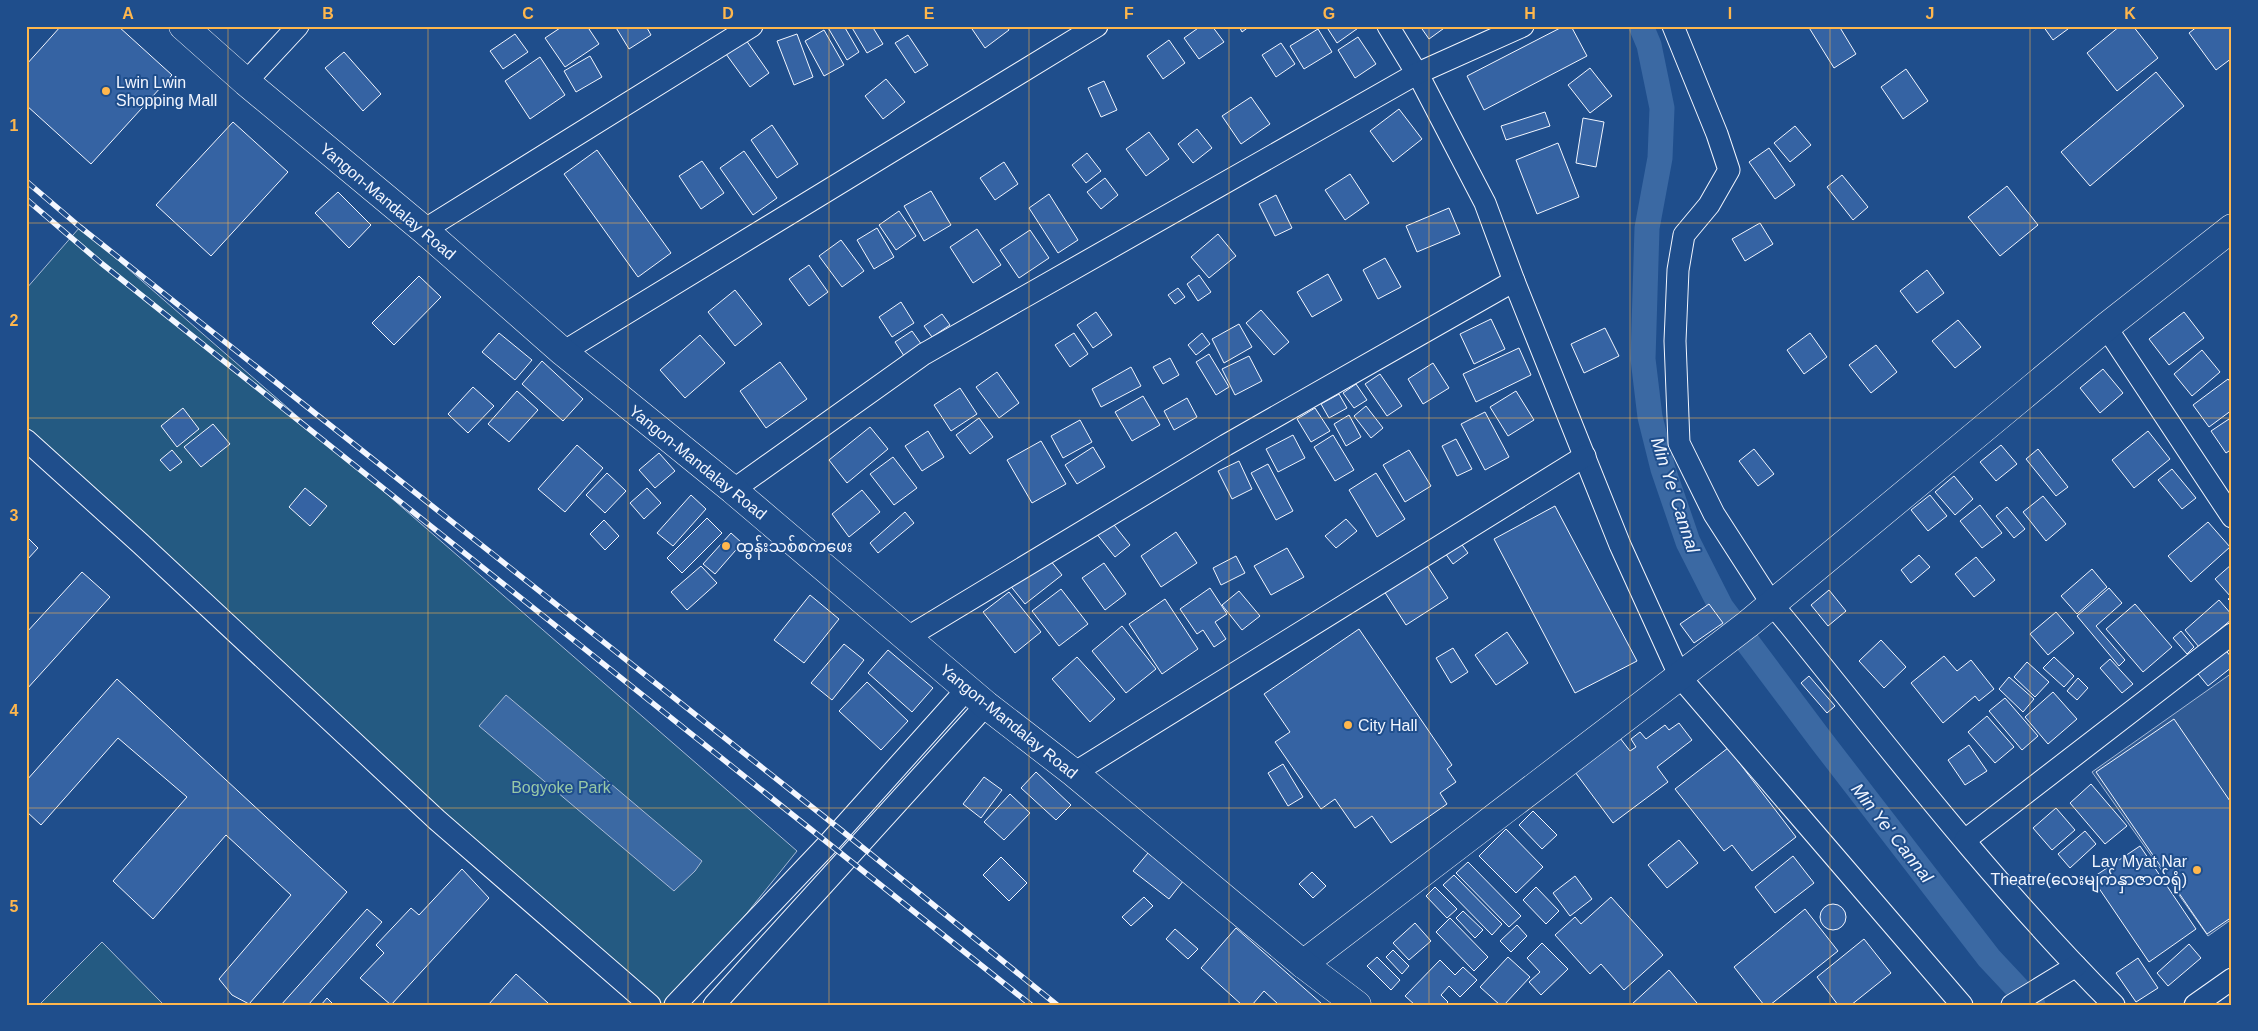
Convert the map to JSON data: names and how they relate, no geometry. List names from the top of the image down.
{
  "streets": {
    "main road": ["Yangon-Mandalay Road"]
  },
  "water": ["Min Ye' Cannal"],
  "parks": ["Bogyoke Park"],
  "places": [
    "Lwin Lwin Shopping Mall",
    "ထွန်းသစ်စကဖေး",
    "City Hall",
    "Lay Myat Nar Theatre(လေးမျက်နှာဇာတ်ရုံ)"
  ],
  "grid": {
    "columns": [
      "A",
      "B",
      "C",
      "D",
      "E",
      "F",
      "G",
      "H",
      "I",
      "J",
      "K"
    ],
    "rows": [
      "1",
      "2",
      "3",
      "4",
      "5"
    ]
  }
}
